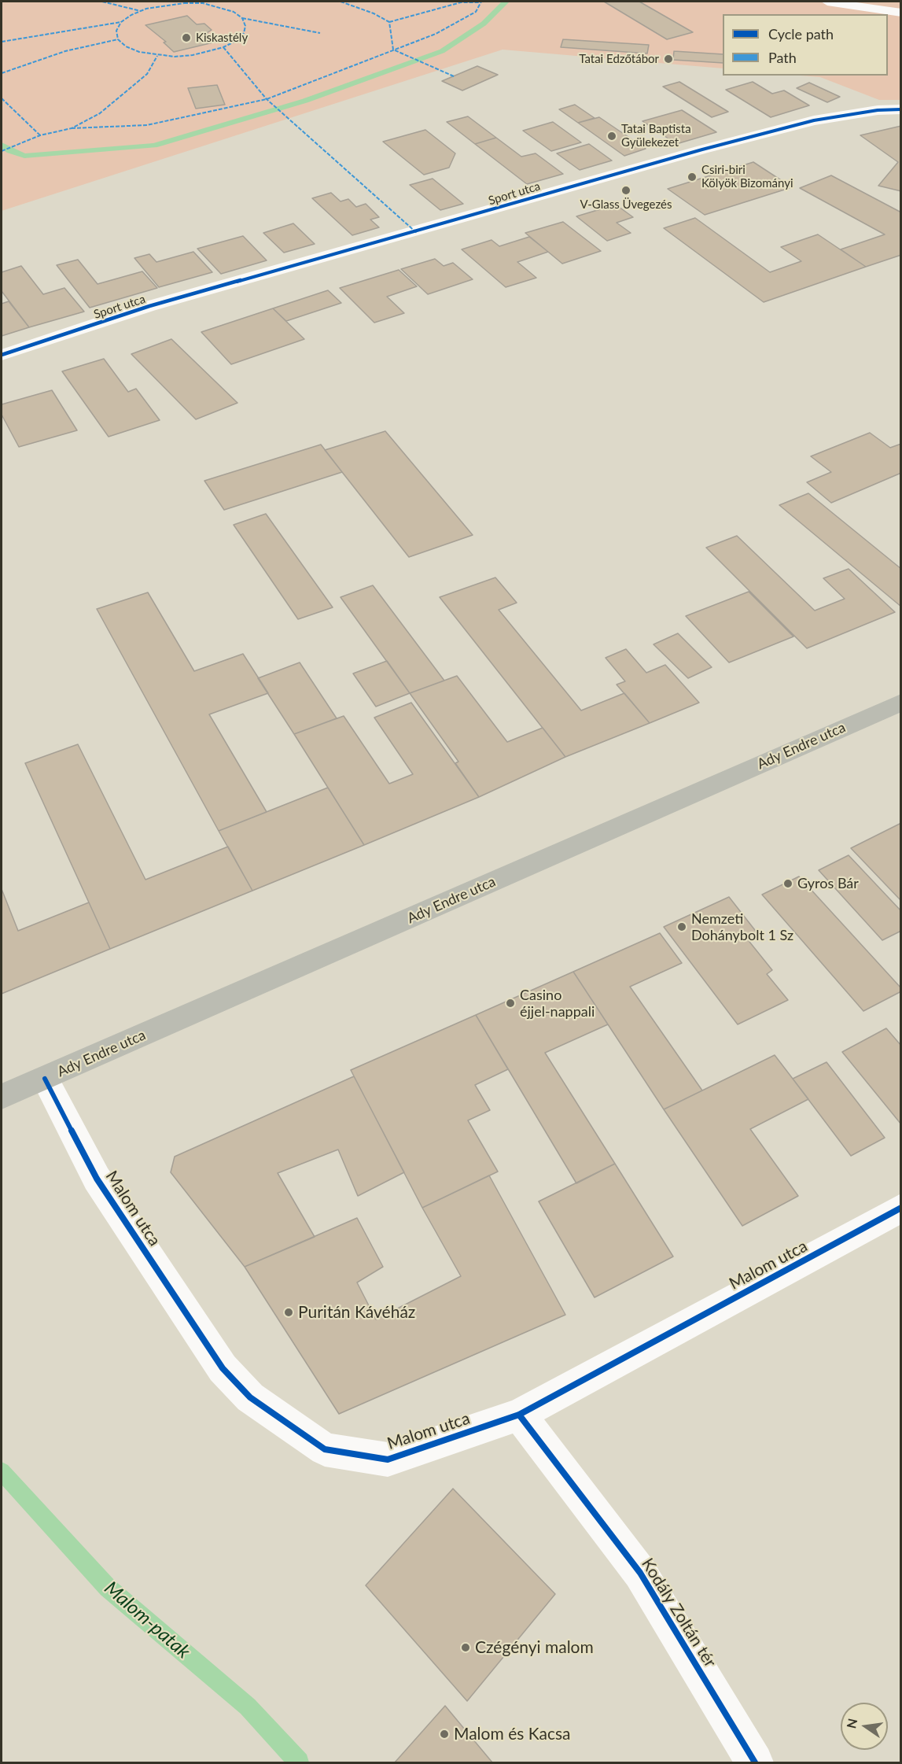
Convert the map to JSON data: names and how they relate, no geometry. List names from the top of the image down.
{
  "streets": {
    "main road": ["Ady Endre utca"],
    "street": ["Sport utca", "Malom utca", "Kodály Zoltán tér"]
  },
  "crossings": [
    ["Ady Endre utca", "Malom utca"],
    ["Malom utca", "Kodály Zoltán tér"]
  ],
  "water": ["Malom-patak"],
  "places": [
    "Kiskastély",
    "Tatai Edzőtábor",
    "Tatai Baptista Gyülekezet",
    "Csiri-biri Kölyök Bizományi",
    "V-Glass Üvegezés",
    "Gyros Bár",
    "Nemzeti Dohánybolt 1 Sz",
    "Casino éjjel-nappali",
    "Puritán Kávéház",
    "Czégényi malom",
    "Malom és Kacsa"
  ],
  "legend": ["Cycle path", "Path"],
  "north": "left"
}
